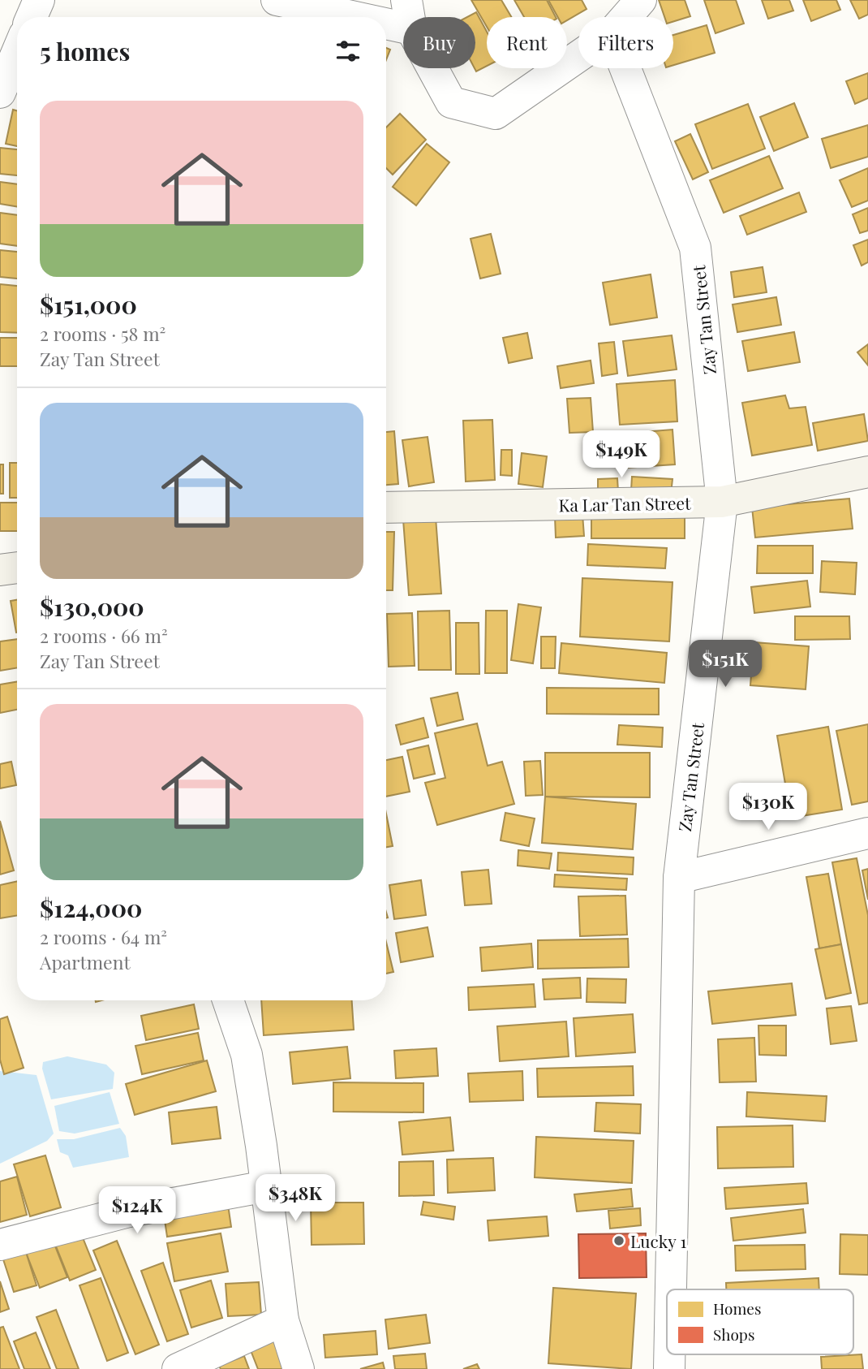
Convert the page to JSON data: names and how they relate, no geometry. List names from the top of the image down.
{
  "streets": {
    "street": ["Zay Tan Street", "Ka Lar Tan Street"]
  },
  "crossings": [
    ["Zay Tan Street", "Ka Lar Tan Street"]
  ],
  "places": ["Lucky 1"],
  "legend": ["Homes", "Shops"],
  "page": {
    "chip": ["Buy", "Rent", "Filters"],
    "heading": "5 homes",
    "list": [
      {
        "name": "$151,000",
        "note": "2 rooms · 58 m² · Zay Tan Street"
      },
      {
        "name": "$130,000",
        "note": "2 rooms · 66 m² · Zay Tan Street"
      },
      {
        "name": "$124,000",
        "note": "2 rooms · 64 m² · Apartment"
      }
    ],
    "price": [
      "$149K",
      "$151K",
      "$130K",
      "$348K",
      "$124K"
    ]
  }
}
